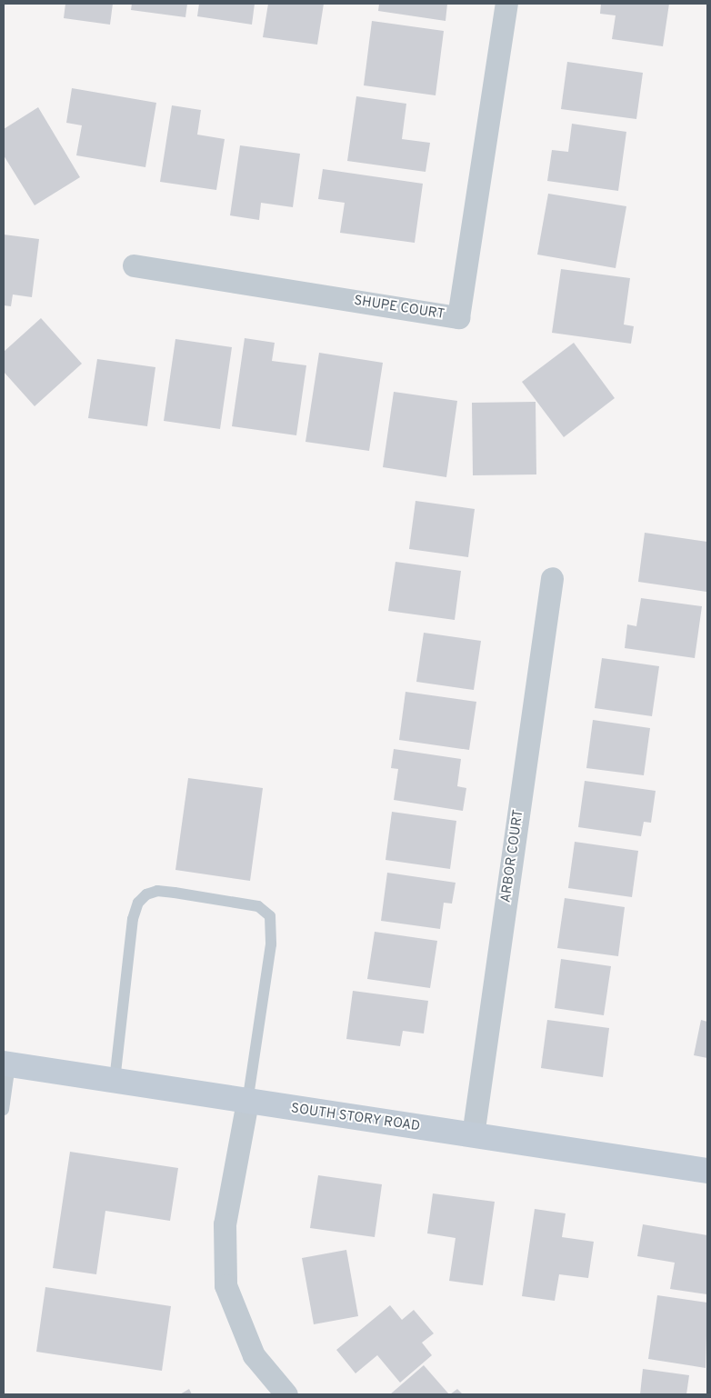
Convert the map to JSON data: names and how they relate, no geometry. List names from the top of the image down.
{
  "streets": {
    "main road": ["SOUTH STORY ROAD"],
    "street": ["SHUPE COURT", "ARBOR COURT"]
  },
  "crossings": [
    ["ARBOR COURT", "SOUTH STORY ROAD"]
  ]
}
